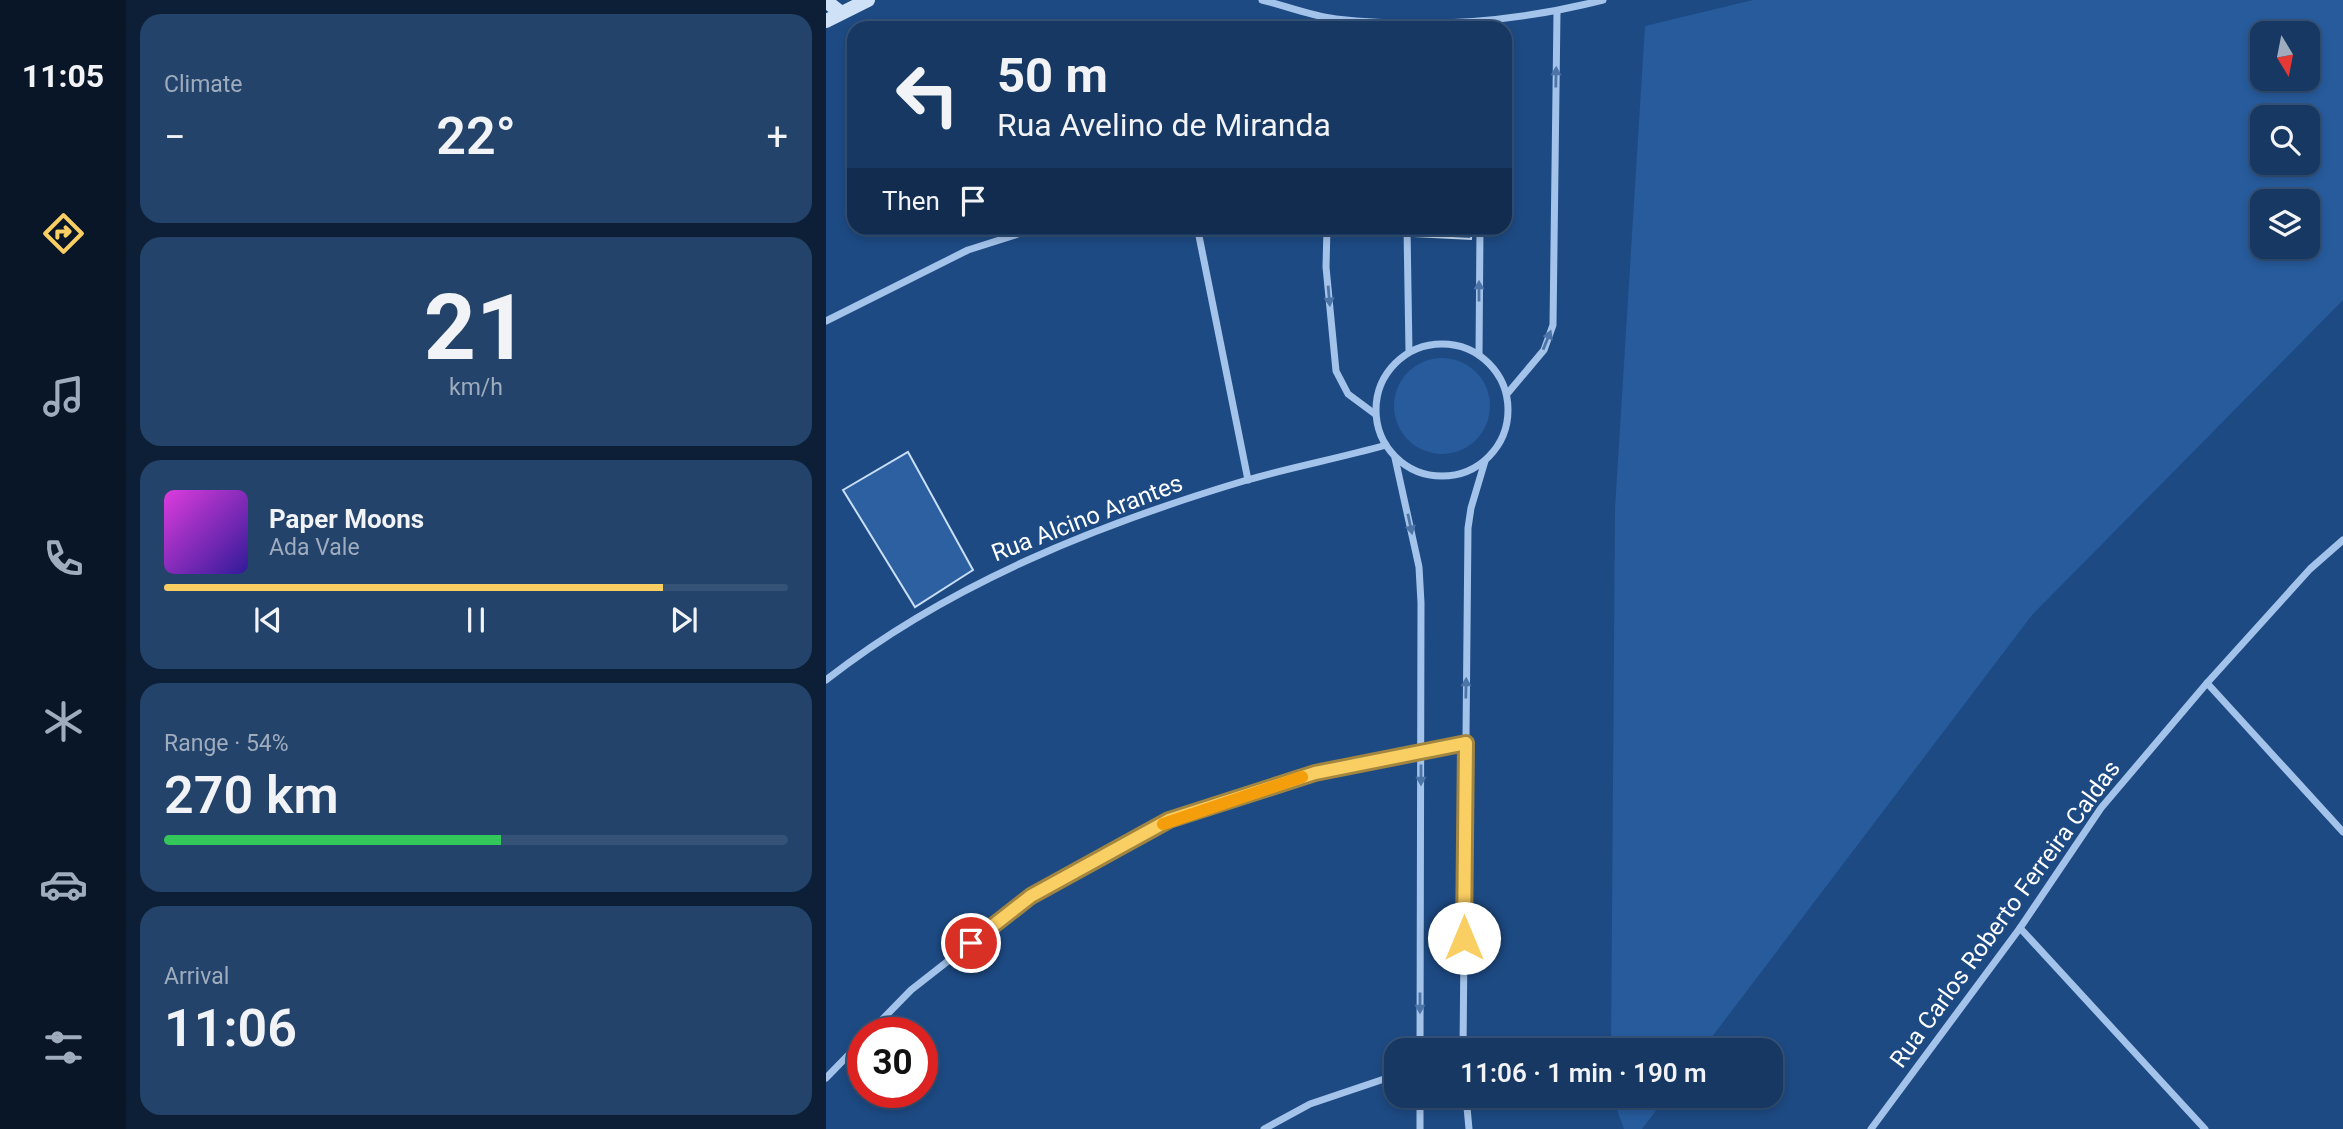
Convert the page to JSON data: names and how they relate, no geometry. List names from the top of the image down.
{
  "streets": {
    "street": ["Rua Alcino Arantes", "Rua Carlos Roberto Ferreira Caldas"]
  },
  "north": "bottom",
  "page": {
    "tabs": "11:05",
    "tile": [
      "Climate",
      ["21", "km/h"],
      ["Range · 54%", "270 km"],
      ["Arrival", "11:06"]
    ],
    "turn": ["50 m", "Rua Avelino de Miranda"],
    "heat": ["−", "22°", "+"],
    "then": "Then",
    "song": ["Paper Moons", "Ada Vale"],
    "limit": "30",
    "trip": "11:06 · 1 min · 190 m"
  }
}
